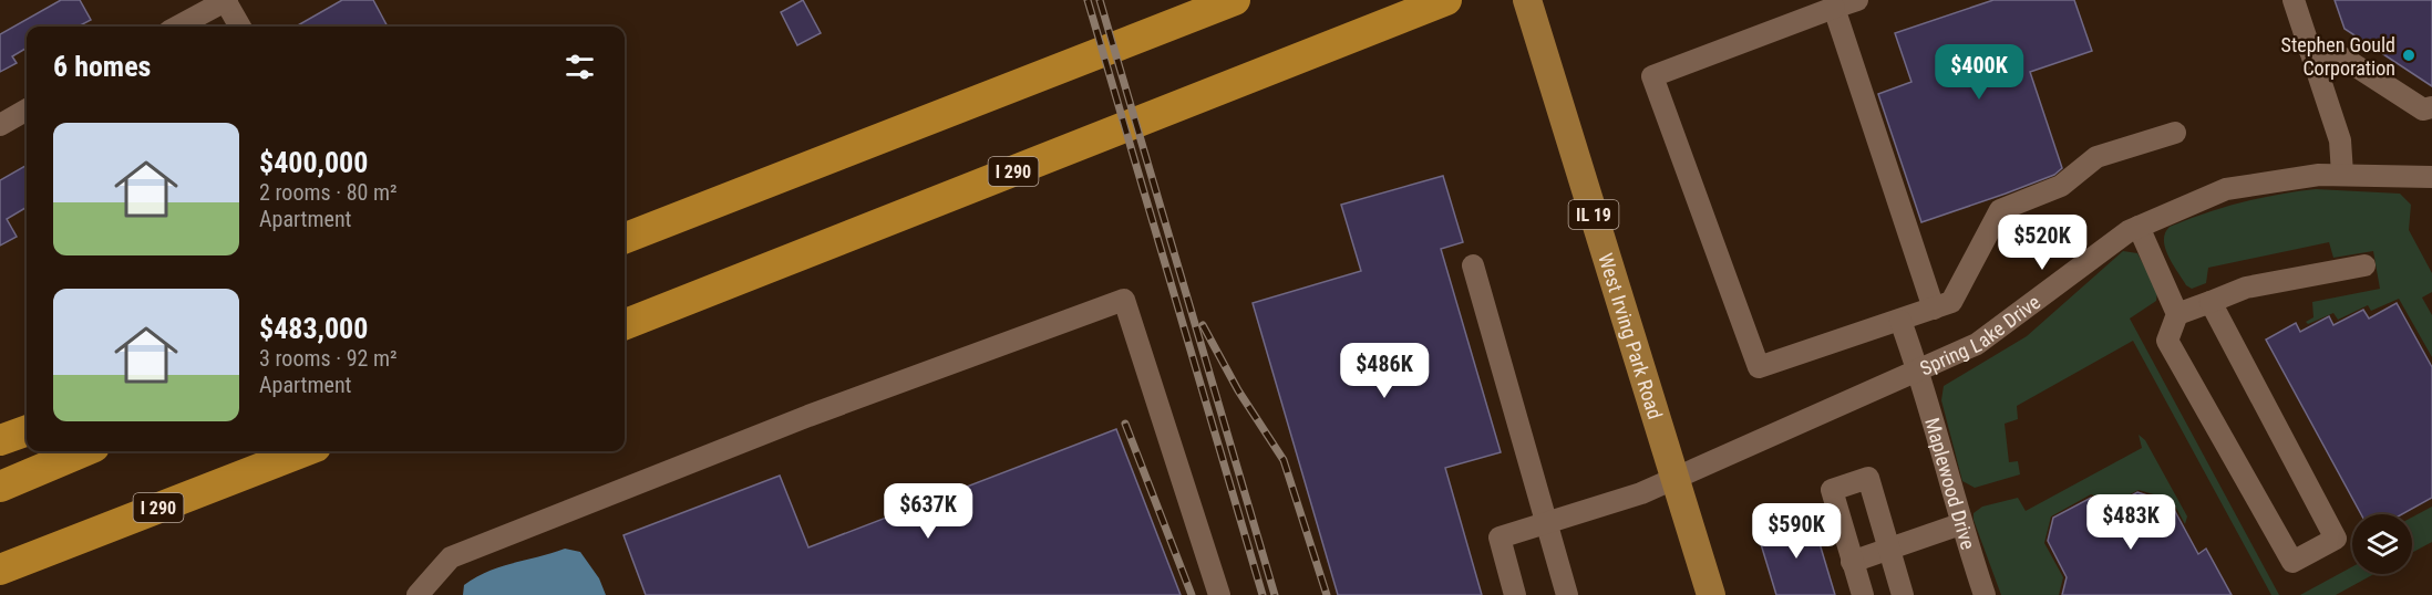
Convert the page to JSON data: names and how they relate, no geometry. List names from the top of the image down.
{
  "streets": {
    "highway": ["I 290"],
    "main road": ["IL 19", "West Irving Park Road"],
    "street": ["Spring Lake Drive", "Maplewood Drive"]
  },
  "crossings": [
    ["Spring Lake Drive", "West Irving Park Road"],
    ["Spring Lake Drive", "Maplewood Drive"]
  ],
  "places": ["Stephen Gould Corporation"],
  "page": {
    "heading": "6 homes",
    "price": [
      "$400K",
      "$520K",
      "$486K",
      "$637K",
      "$483K",
      "$590K"
    ],
    "list": [
      {
        "name": "$400,000",
        "note": "2 rooms · 80 m² · Apartment"
      },
      {
        "name": "$483,000",
        "note": "3 rooms · 92 m² · Apartment"
      }
    ]
  }
}
